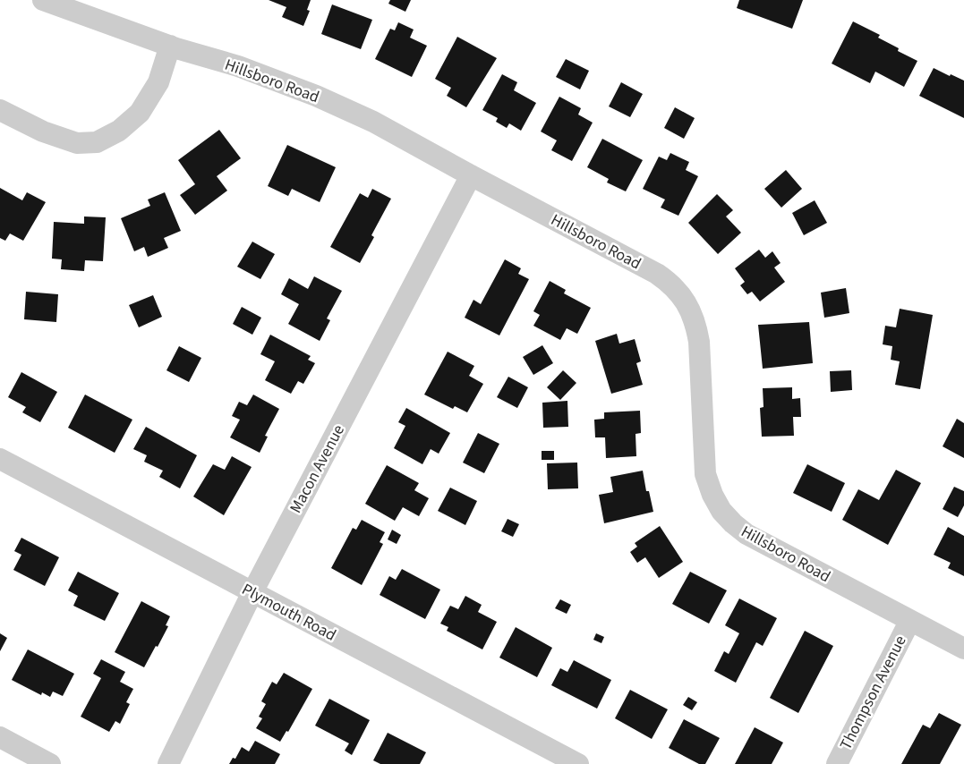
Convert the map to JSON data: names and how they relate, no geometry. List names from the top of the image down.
{
  "streets": {
    "street": [
      "Hillsboro Road",
      "Macon Avenue",
      "Plymouth Road",
      "Thompson Avenue"
    ]
  },
  "crossings": [
    ["Hillsboro Road", "Macon Avenue"],
    ["Hillsboro Road", "Thompson Avenue"],
    ["Macon Avenue", "Plymouth Road"]
  ]
}
